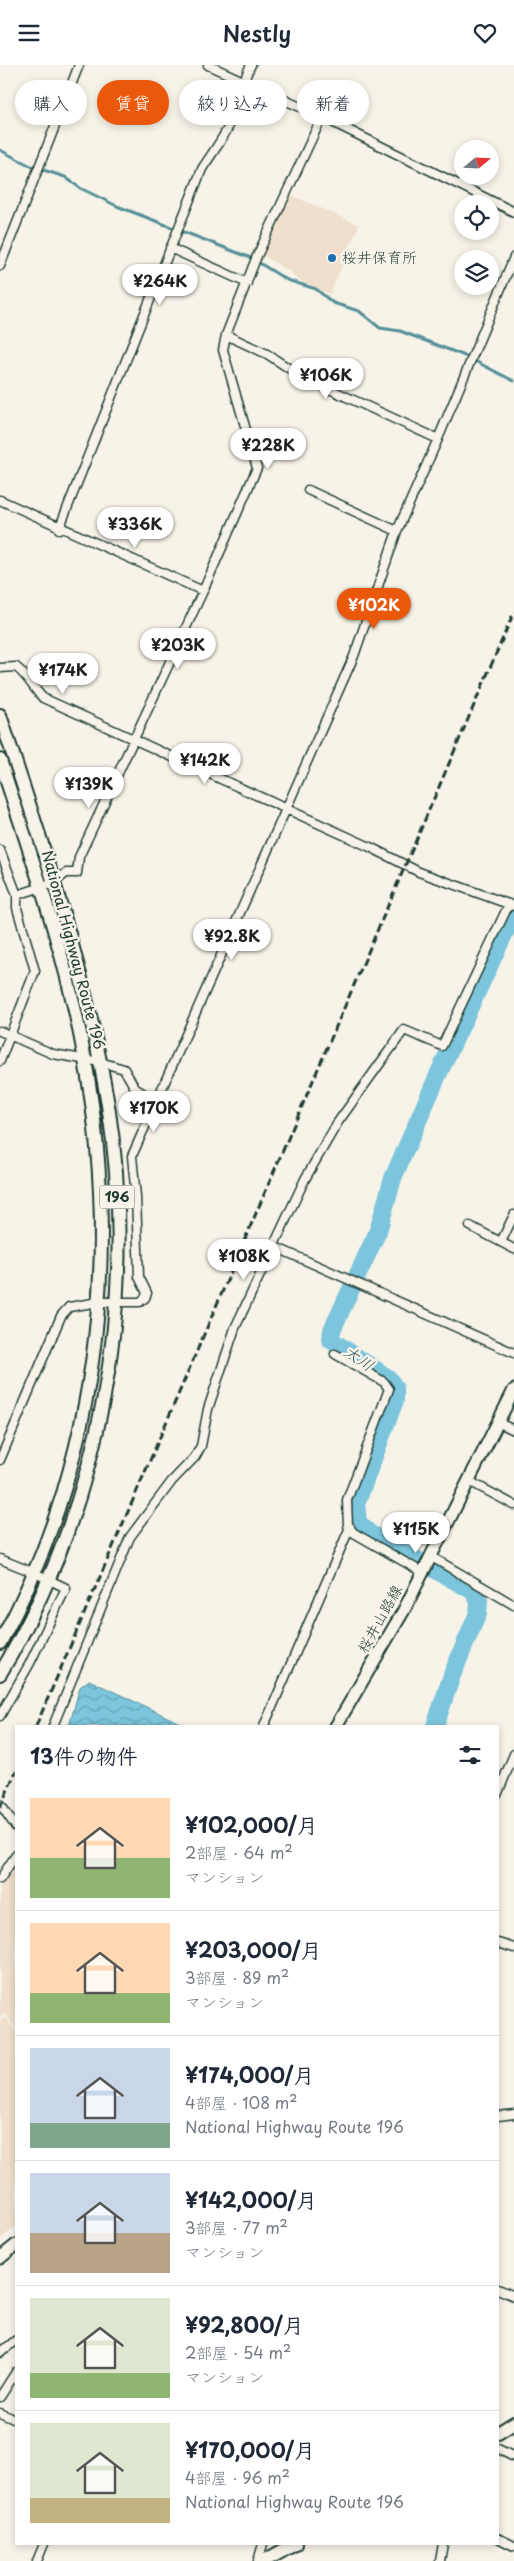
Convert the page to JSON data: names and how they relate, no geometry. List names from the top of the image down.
{
  "streets": {
    "main road": ["National Highway Route 196", "196", "桜井山路線"]
  },
  "water": ["大川"],
  "places": ["桜井保育所"],
  "north": "right",
  "page": {
    "header": "Nestly",
    "chip": [
      "購入",
      "賃貸",
      "絞り込み",
      "新着"
    ],
    "price": [
      "¥264K",
      "¥106K",
      "¥228K",
      "¥336K",
      "¥102K",
      "¥203K",
      "¥174K",
      "¥142K",
      "¥139K",
      "¥92.8K",
      "¥170K",
      "¥108K",
      "¥115K"
    ],
    "heading": "13件の物件",
    "list": [
      {
        "name": "¥102,000/月",
        "note": "2部屋 · 64 m² · マンション"
      },
      {
        "name": "¥203,000/月",
        "note": "3部屋 · 89 m² · マンション"
      },
      {
        "name": "¥174,000/月",
        "note": "4部屋 · 108 m² · National Highway Route 196"
      },
      {
        "name": "¥142,000/月",
        "note": "3部屋 · 77 m² · マンション"
      },
      {
        "name": "¥92,800/月",
        "note": "2部屋 · 54 m² · マンション"
      },
      {
        "name": "¥170,000/月",
        "note": "4部屋 · 96 m² · National Highway Route 196"
      }
    ]
  }
}
